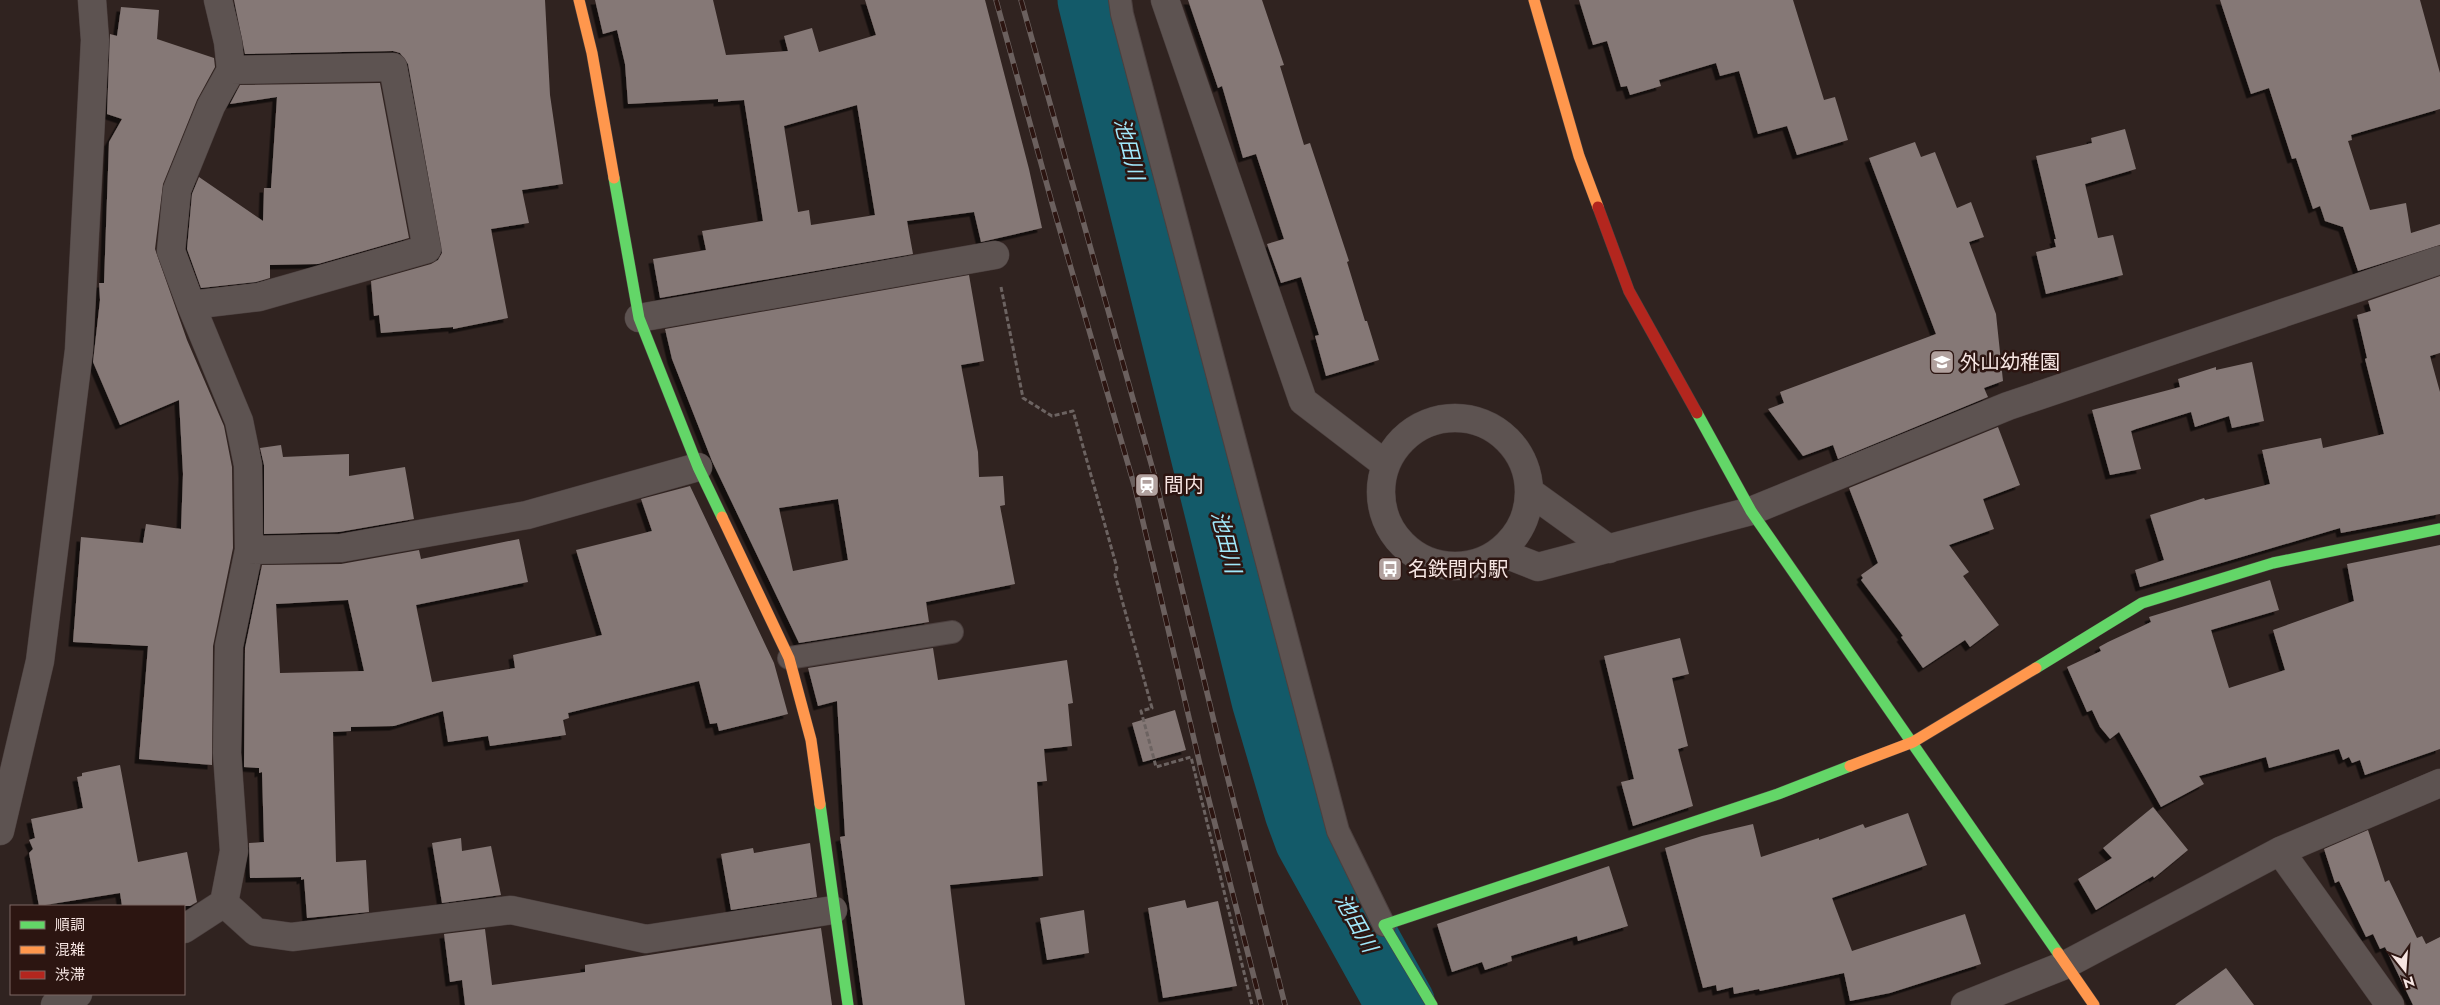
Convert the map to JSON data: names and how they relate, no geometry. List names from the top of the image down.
{
  "water": ["池田川"],
  "places": {
    "school or university": ["外山幼稚園"],
    "station": ["間内"],
    "bus stop": ["名鉄間内駅"]
  },
  "legend": ["順調", "混雑", "渋滞"],
  "north": "bottom"
}
